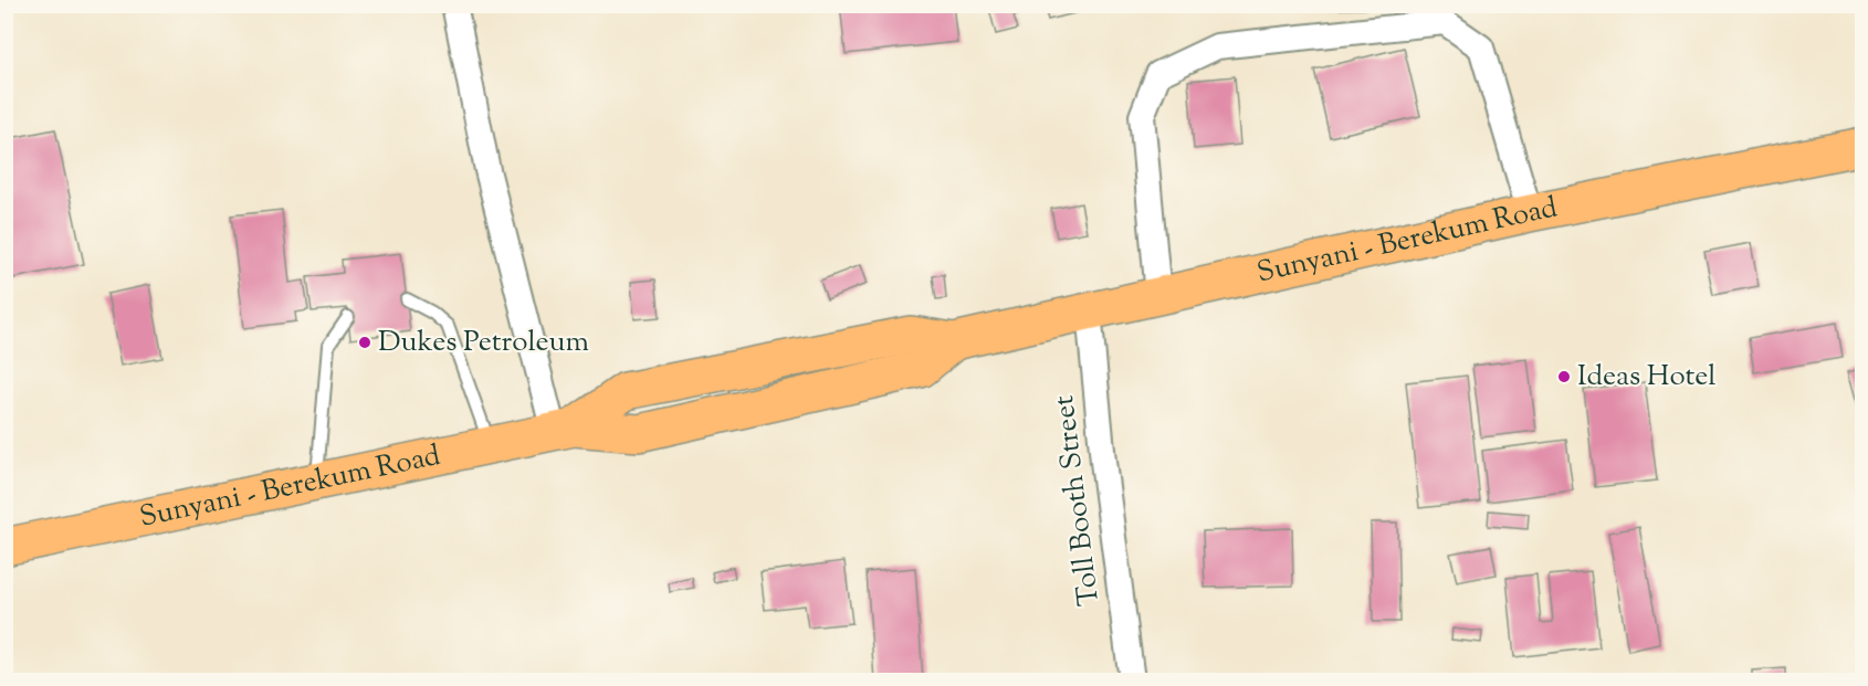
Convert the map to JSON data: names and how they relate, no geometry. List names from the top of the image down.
{
  "streets": {
    "main road": ["Sunyani - Berekum Road"],
    "street": ["Toll Booth Street"]
  },
  "crossings": [
    ["Sunyani - Berekum Road", "Toll Booth Street"]
  ],
  "places": ["Dukes Petroleum", "Ideas Hotel"]
}
